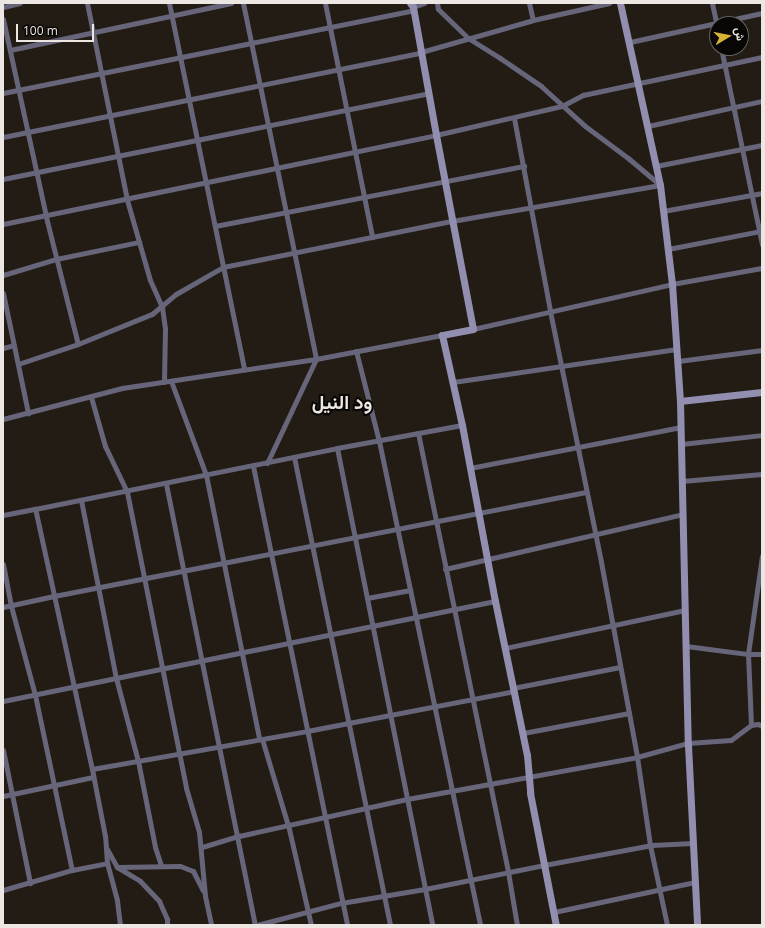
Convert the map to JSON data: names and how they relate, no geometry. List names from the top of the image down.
{
  "districts": ["ود النيل"],
  "scale_bar": "100 m",
  "north": "right"
}
